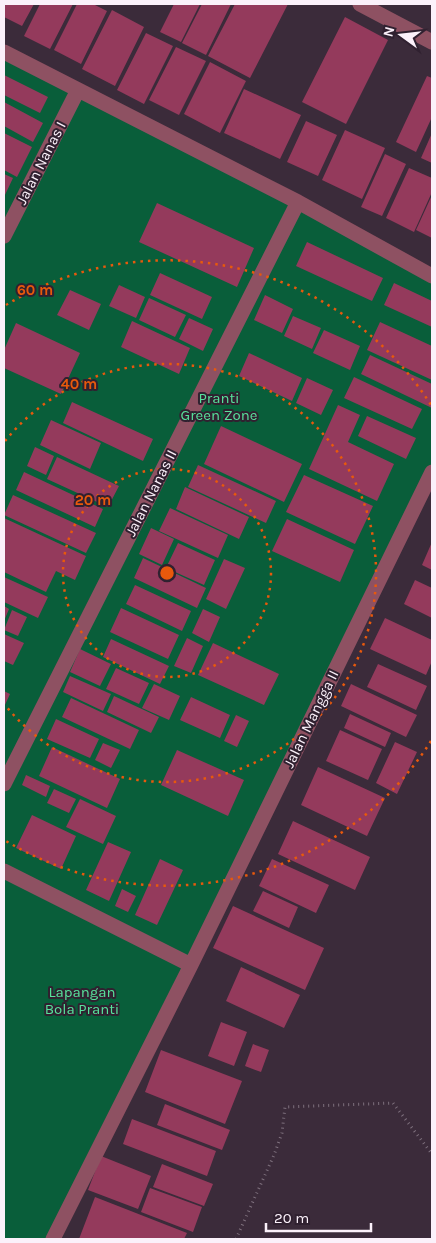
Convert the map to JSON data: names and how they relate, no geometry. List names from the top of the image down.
{
  "streets": {
    "street": ["Jalan Nanas I", "Jalan Nanas II", "Jalan Mangga II"]
  },
  "parks": ["Pranti Green Zone", "Lapangan Bola Pranti"],
  "scale_bar": "20 m",
  "north": "left",
  "rings": ["60 m", "40 m", "20 m"]
}
